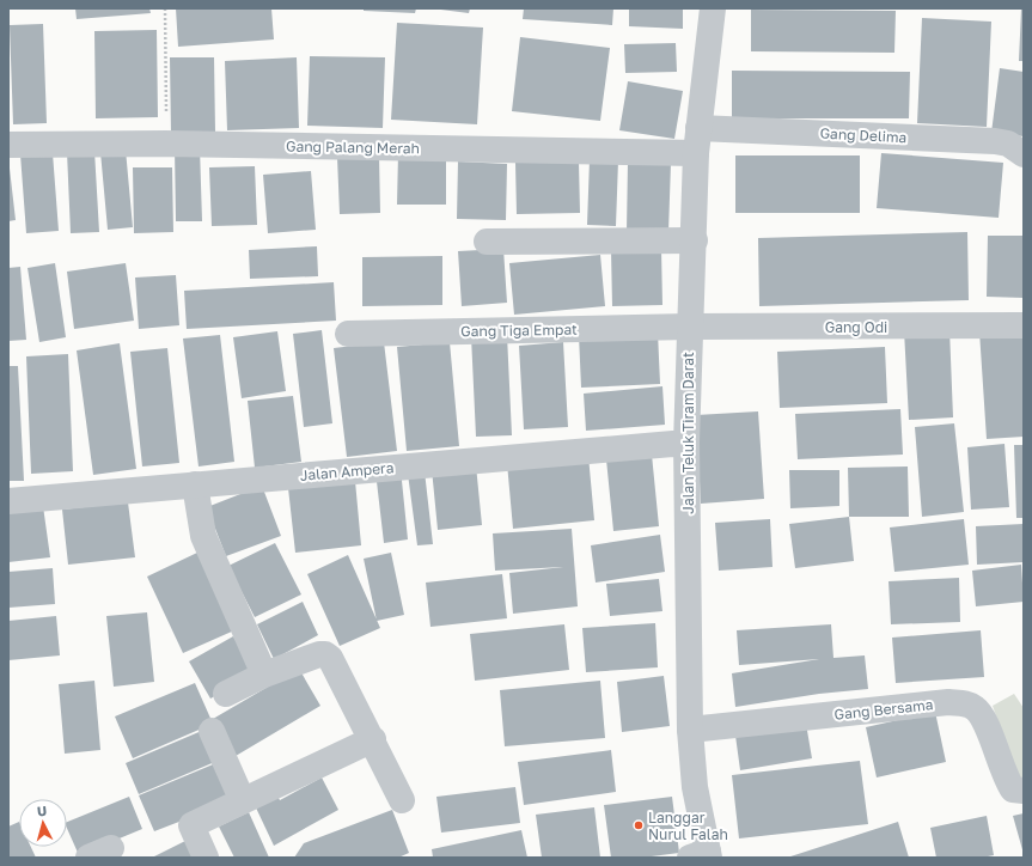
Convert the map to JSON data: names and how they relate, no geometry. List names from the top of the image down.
{
  "streets": {
    "street": [
      "Gang Delima",
      "Gang Palang Merah",
      "Gang Odi",
      "Gang Tiga Empat",
      "Jalan Teluk Tiram Darat",
      "Jalan Ampera",
      "Gang Bersama"
    ]
  },
  "crossings": [
    ["Gang Delima", "Gang Palang Merah"],
    ["Gang Delima", "Jalan Teluk Tiram Darat"],
    ["Gang Palang Merah", "Jalan Teluk Tiram Darat"],
    ["Gang Odi", "Gang Tiga Empat"],
    ["Gang Odi", "Jalan Teluk Tiram Darat"],
    ["Gang Tiga Empat", "Jalan Teluk Tiram Darat"],
    ["Jalan Teluk Tiram Darat", "Jalan Ampera"],
    ["Jalan Teluk Tiram Darat", "Gang Bersama"]
  ],
  "places": ["Langgar Nurul Falah"],
  "north": "top"
}
